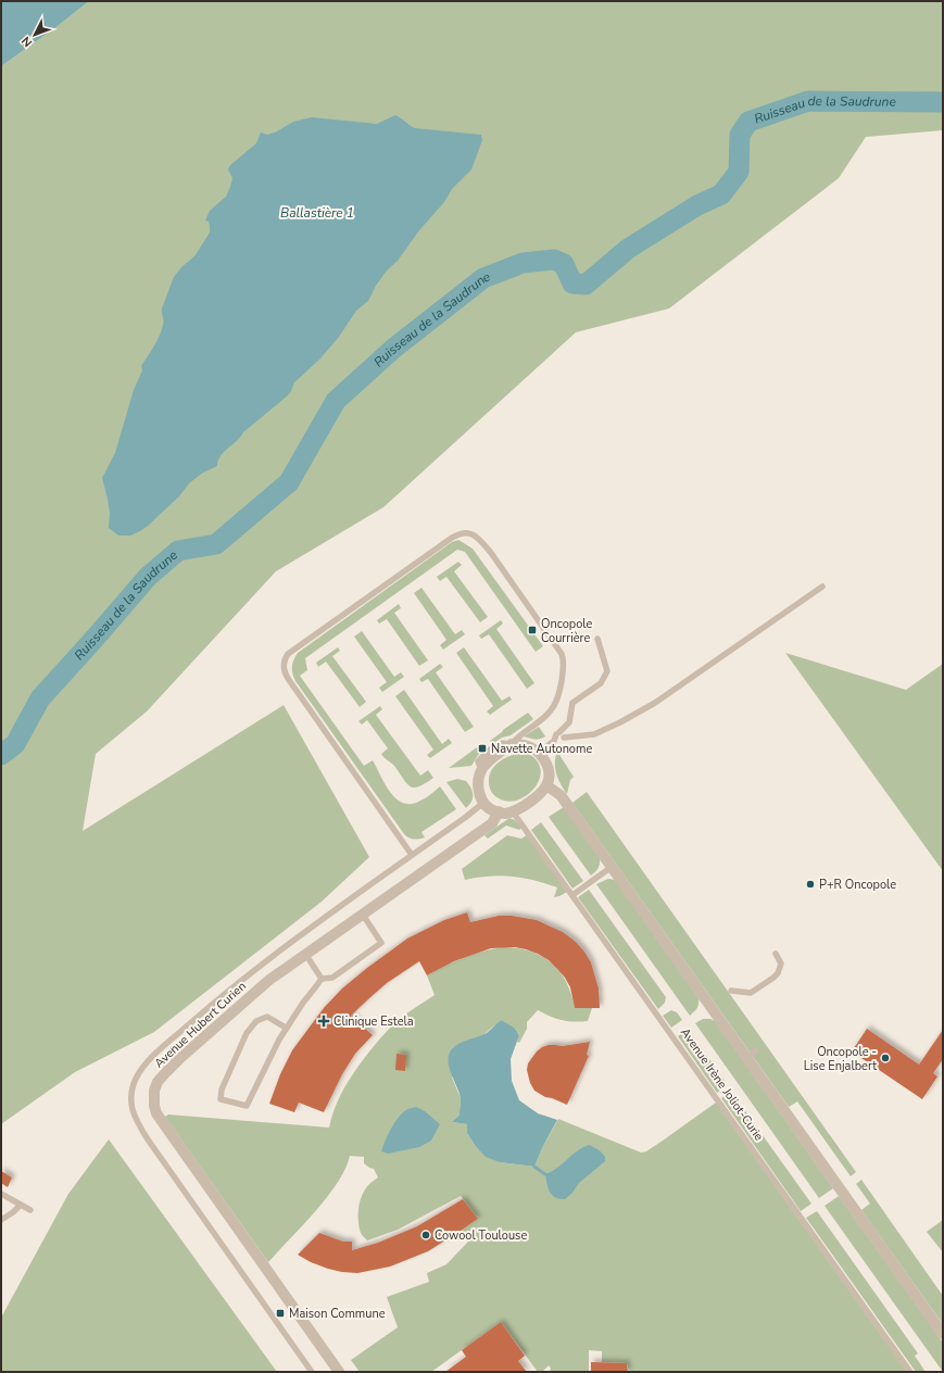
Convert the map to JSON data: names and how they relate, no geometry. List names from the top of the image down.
{
  "streets": {
    "street": ["Avenue Hubert Curien"],
    "lane": ["Avenue Irène Joliot-Curie"]
  },
  "crossings": [
    ["Avenue Hubert Curien", "Avenue Irène Joliot-Curie"]
  ],
  "water": ["Ruisseau de la Saudrune", "Ballastière 1"],
  "places": {
    "transit": ["Oncopole Courrière", "Navette Autonome", "Maison Commune"],
    "other": ["P+R Oncopole", "Oncopole - Lise Enjalbert", "Cowool Toulouse"],
    "health": ["Clinique Estela"]
  },
  "north": "bottom left"
}
